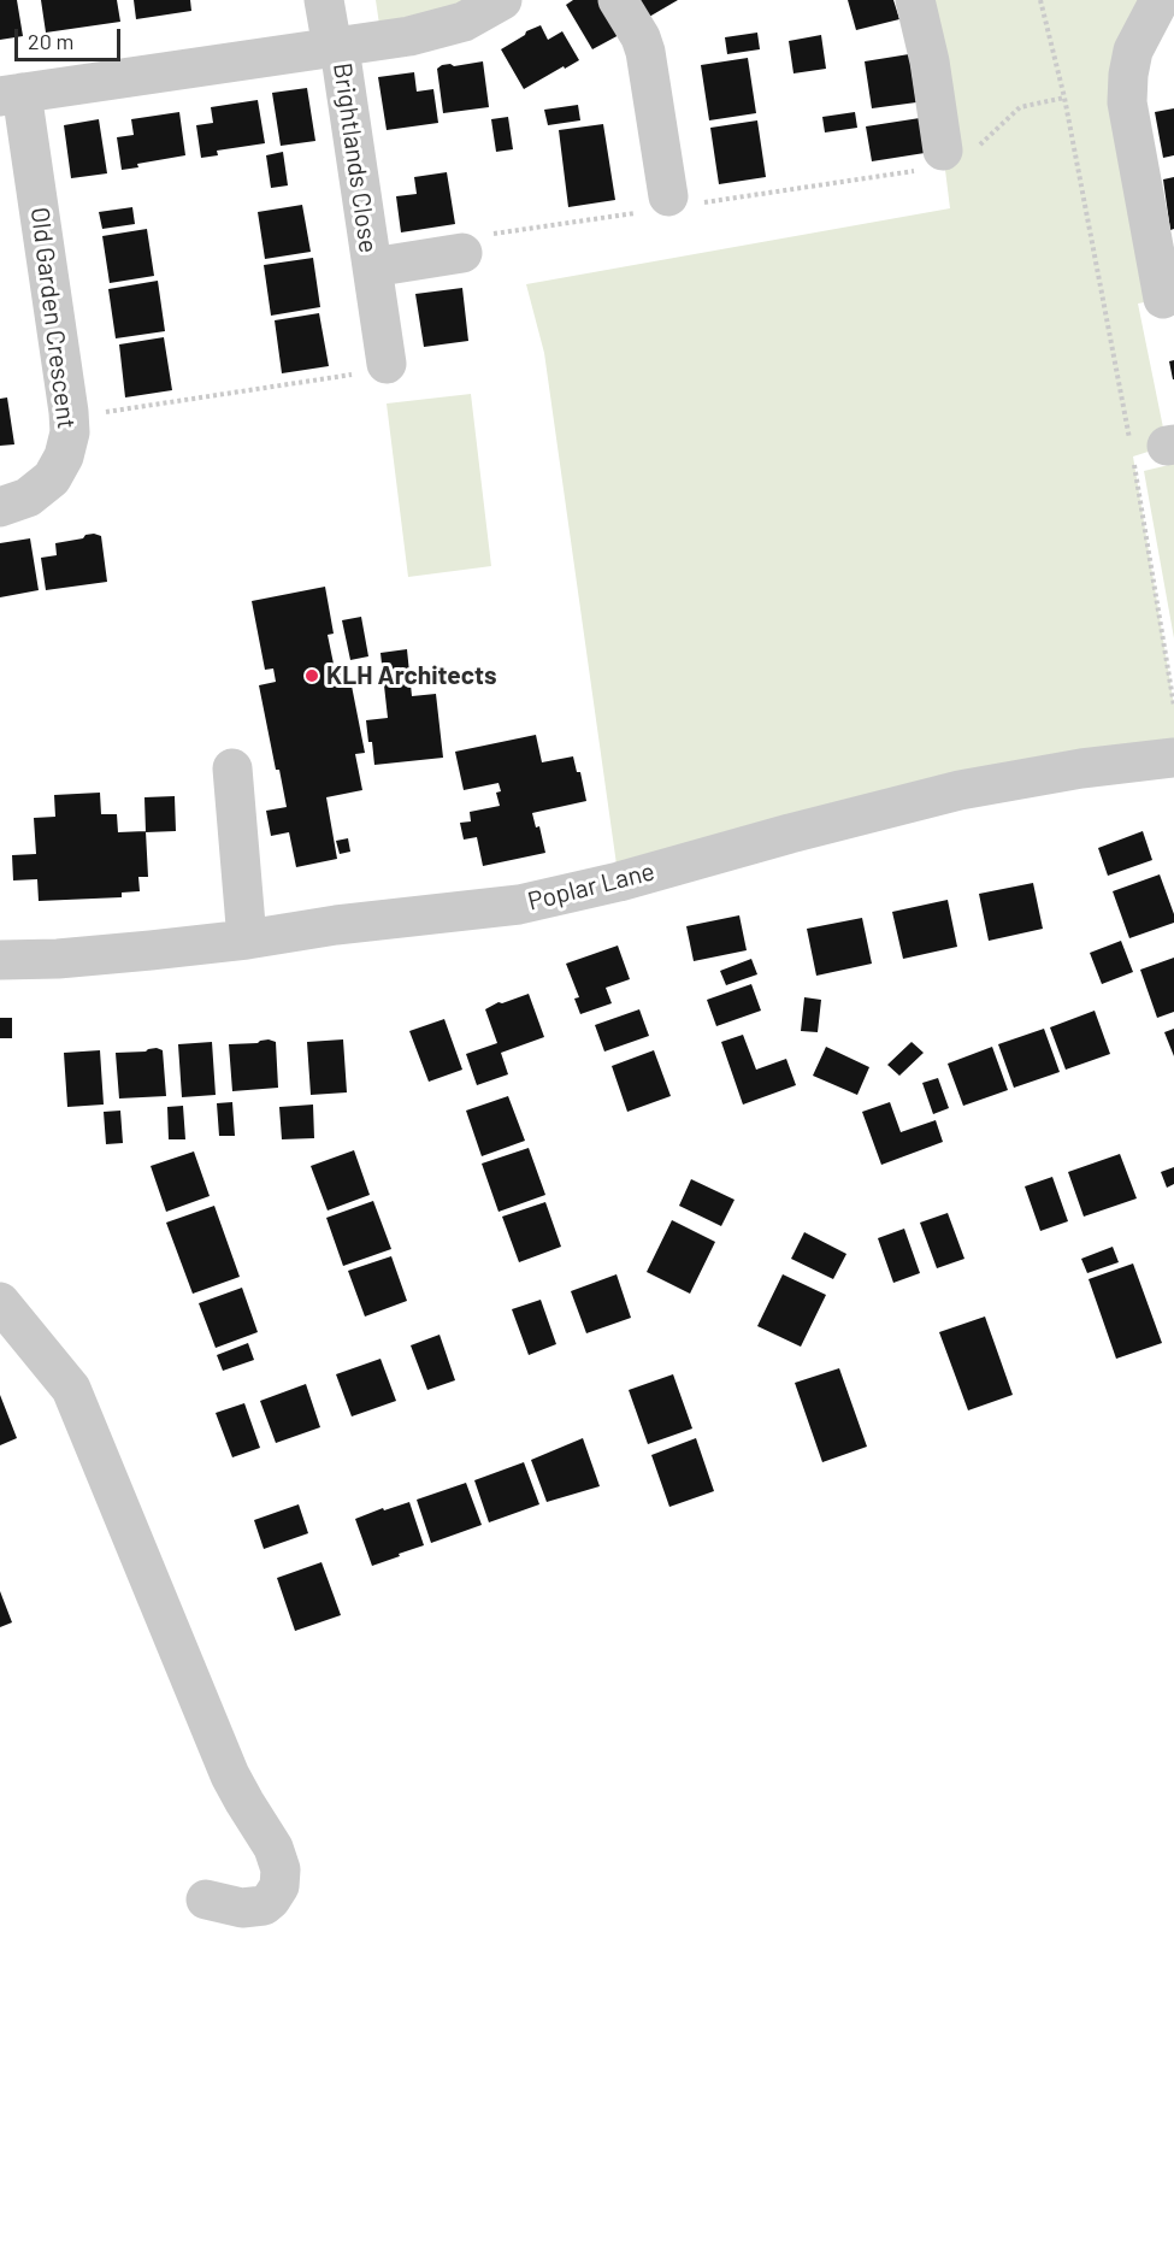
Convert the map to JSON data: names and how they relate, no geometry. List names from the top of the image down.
{
  "streets": {
    "street": ["Brightlands Close", "Old Garden Crescent", "Poplar Lane"]
  },
  "places": ["KLH Architects"],
  "scale_bar": "20 m"
}
